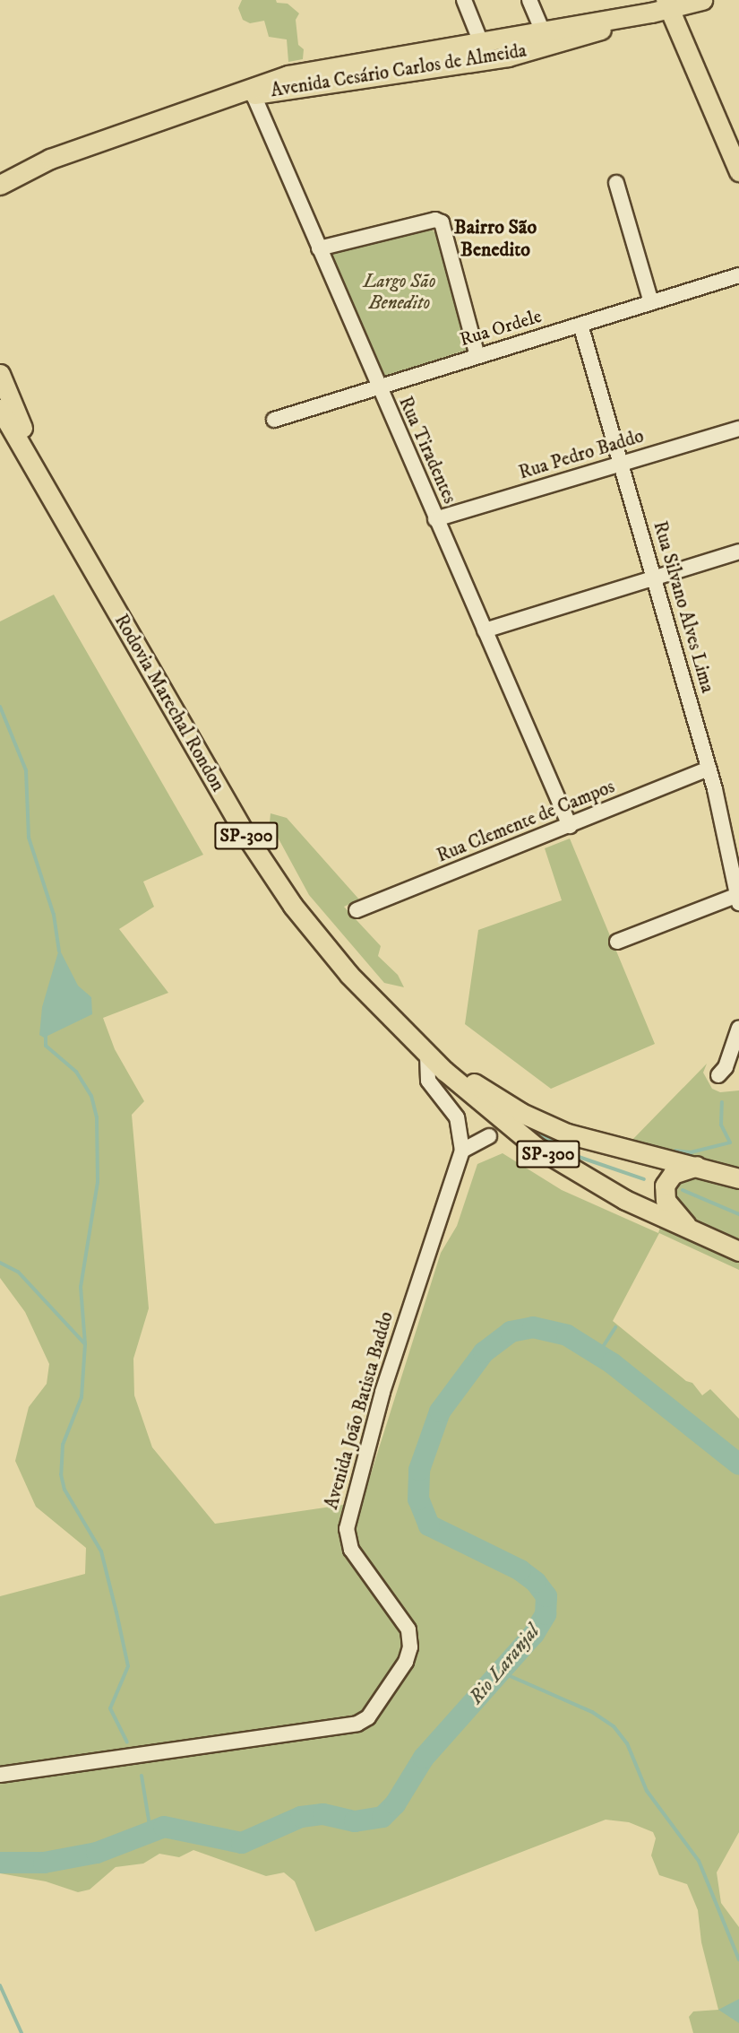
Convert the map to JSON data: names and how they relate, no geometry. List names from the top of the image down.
{
  "streets": {
    "main road": ["Avenida Cesário Carlos de Almeida", "Rodovia Marechal Rondon", "SP-300"],
    "street": [
      "Rua Ordele",
      "Rua Tiradentes",
      "Rua Pedro Baddo",
      "Rua Silvano Alves Lima",
      "Rua Clemente de Campos",
      "Avenida João Batista Baddo"
    ]
  },
  "crossings": [
    ["Avenida Cesário Carlos de Almeida", "Rua Tiradentes"],
    ["Rua Ordele", "Rua Tiradentes"],
    ["Rua Ordele", "Rua Silvano Alves Lima"],
    ["Rua Tiradentes", "Rua Pedro Baddo"],
    ["Rua Tiradentes", "Rua Clemente de Campos"],
    ["Rua Pedro Baddo", "Rua Silvano Alves Lima"],
    ["Rua Silvano Alves Lima", "Rua Clemente de Campos"],
    ["Rodovia Marechal Rondon", "Avenida João Batista Baddo"]
  ],
  "districts": ["Bairro São Benedito"],
  "water": ["Rio Laranjal"],
  "parks": ["Largo São Benedito"]
}
